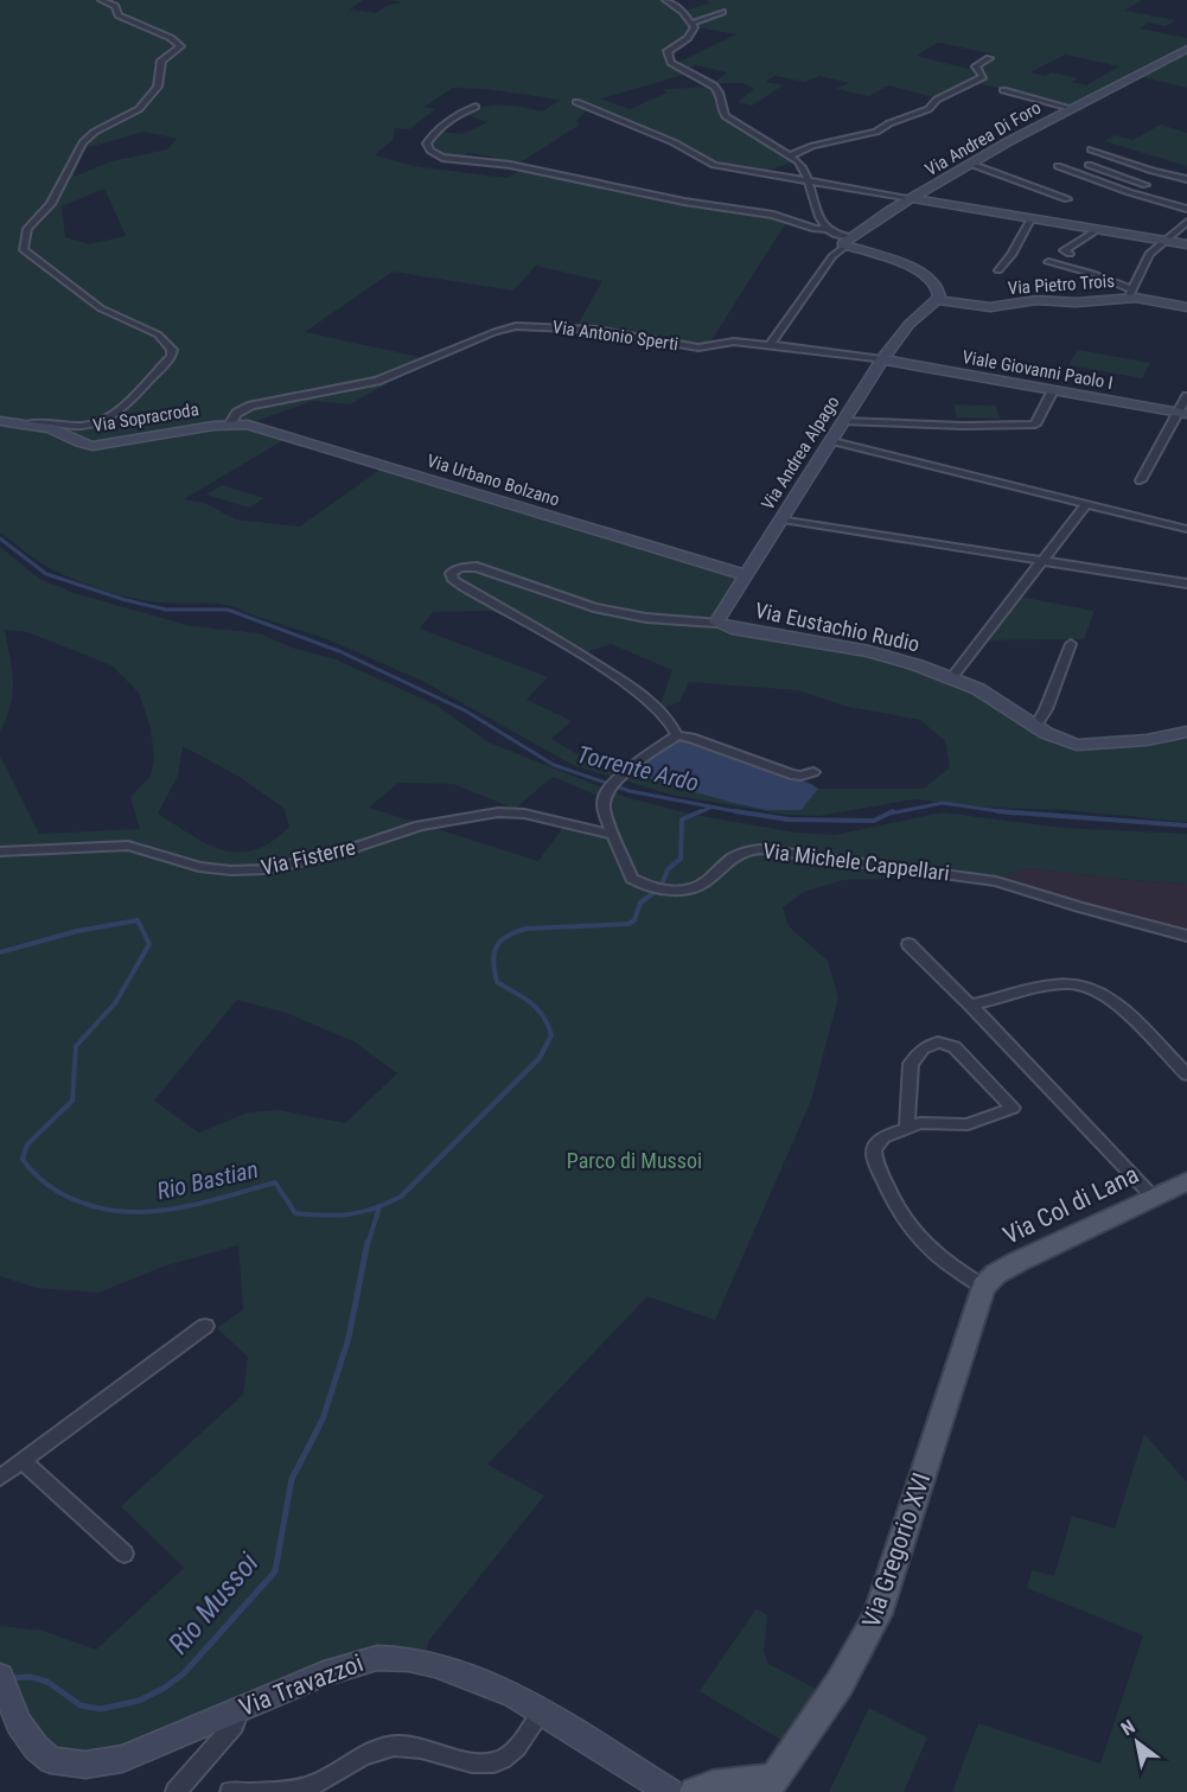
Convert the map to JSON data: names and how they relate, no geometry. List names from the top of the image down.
{
  "streets": {
    "main road": ["Via Col di Lana", "Via Gregorio XVI"],
    "street": [
      "Via Andrea Di Foro",
      "Via Pietro Trois",
      "Via Antonio Sperti",
      "Viale Giovanni Paolo I",
      "Via Sopracroda",
      "Via Andrea Alpago",
      "Via Urbano Bolzano",
      "Via Eustachio Rudio",
      "Via Fisterre",
      "Via Michele Cappellari",
      "Via Travazzoi"
    ]
  },
  "crossings": [
    ["Via Pietro Trois", "Via Andrea Alpago"],
    ["Via Antonio Sperti", "Viale Giovanni Paolo I"],
    ["Via Antonio Sperti", "Via Sopracroda"],
    ["Via Antonio Sperti", "Via Andrea Alpago"],
    ["Via Antonio Sperti", "Via Urbano Bolzano"],
    ["Viale Giovanni Paolo I", "Via Andrea Alpago"],
    ["Via Sopracroda", "Via Urbano Bolzano"],
    ["Via Andrea Alpago", "Via Urbano Bolzano"],
    ["Via Andrea Alpago", "Via Eustachio Rudio"],
    ["Via Fisterre", "Via Michele Cappellari"],
    ["Via Col di Lana", "Via Gregorio XVI"]
  ],
  "water": ["Torrente Ardo", "Rio Bastian", "Rio Mussoi"],
  "parks": ["Parco di Mussoi"],
  "north": "top left"
}
